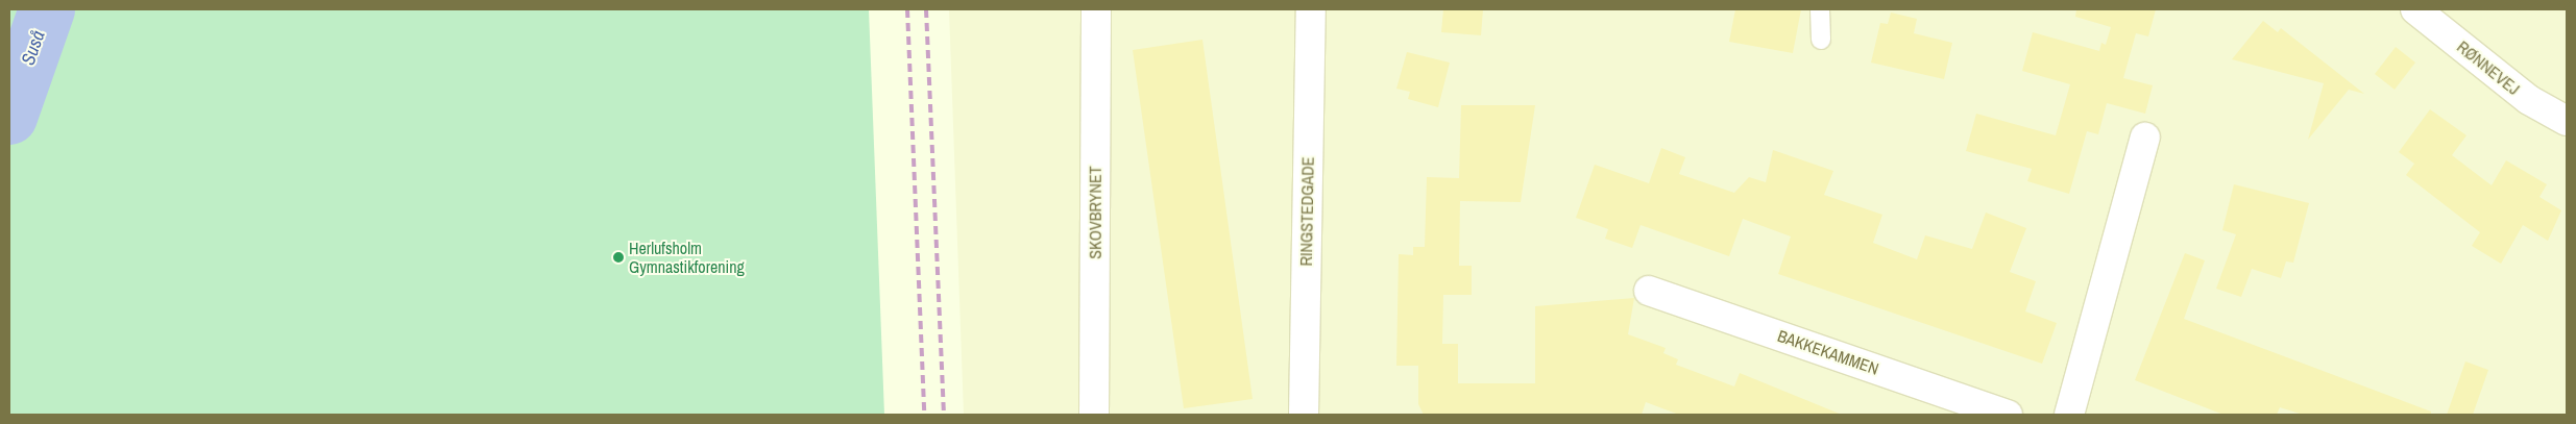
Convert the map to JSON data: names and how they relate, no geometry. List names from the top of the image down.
{
  "streets": {
    "street": [
      "RØNNEVEJ",
      "RINGSTEDGADE",
      "SKOVBRYNET",
      "BAKKEKAMMEN"
    ]
  },
  "water": ["Suså"],
  "places": ["Herlufsholm Gymnastikforening"]
}
